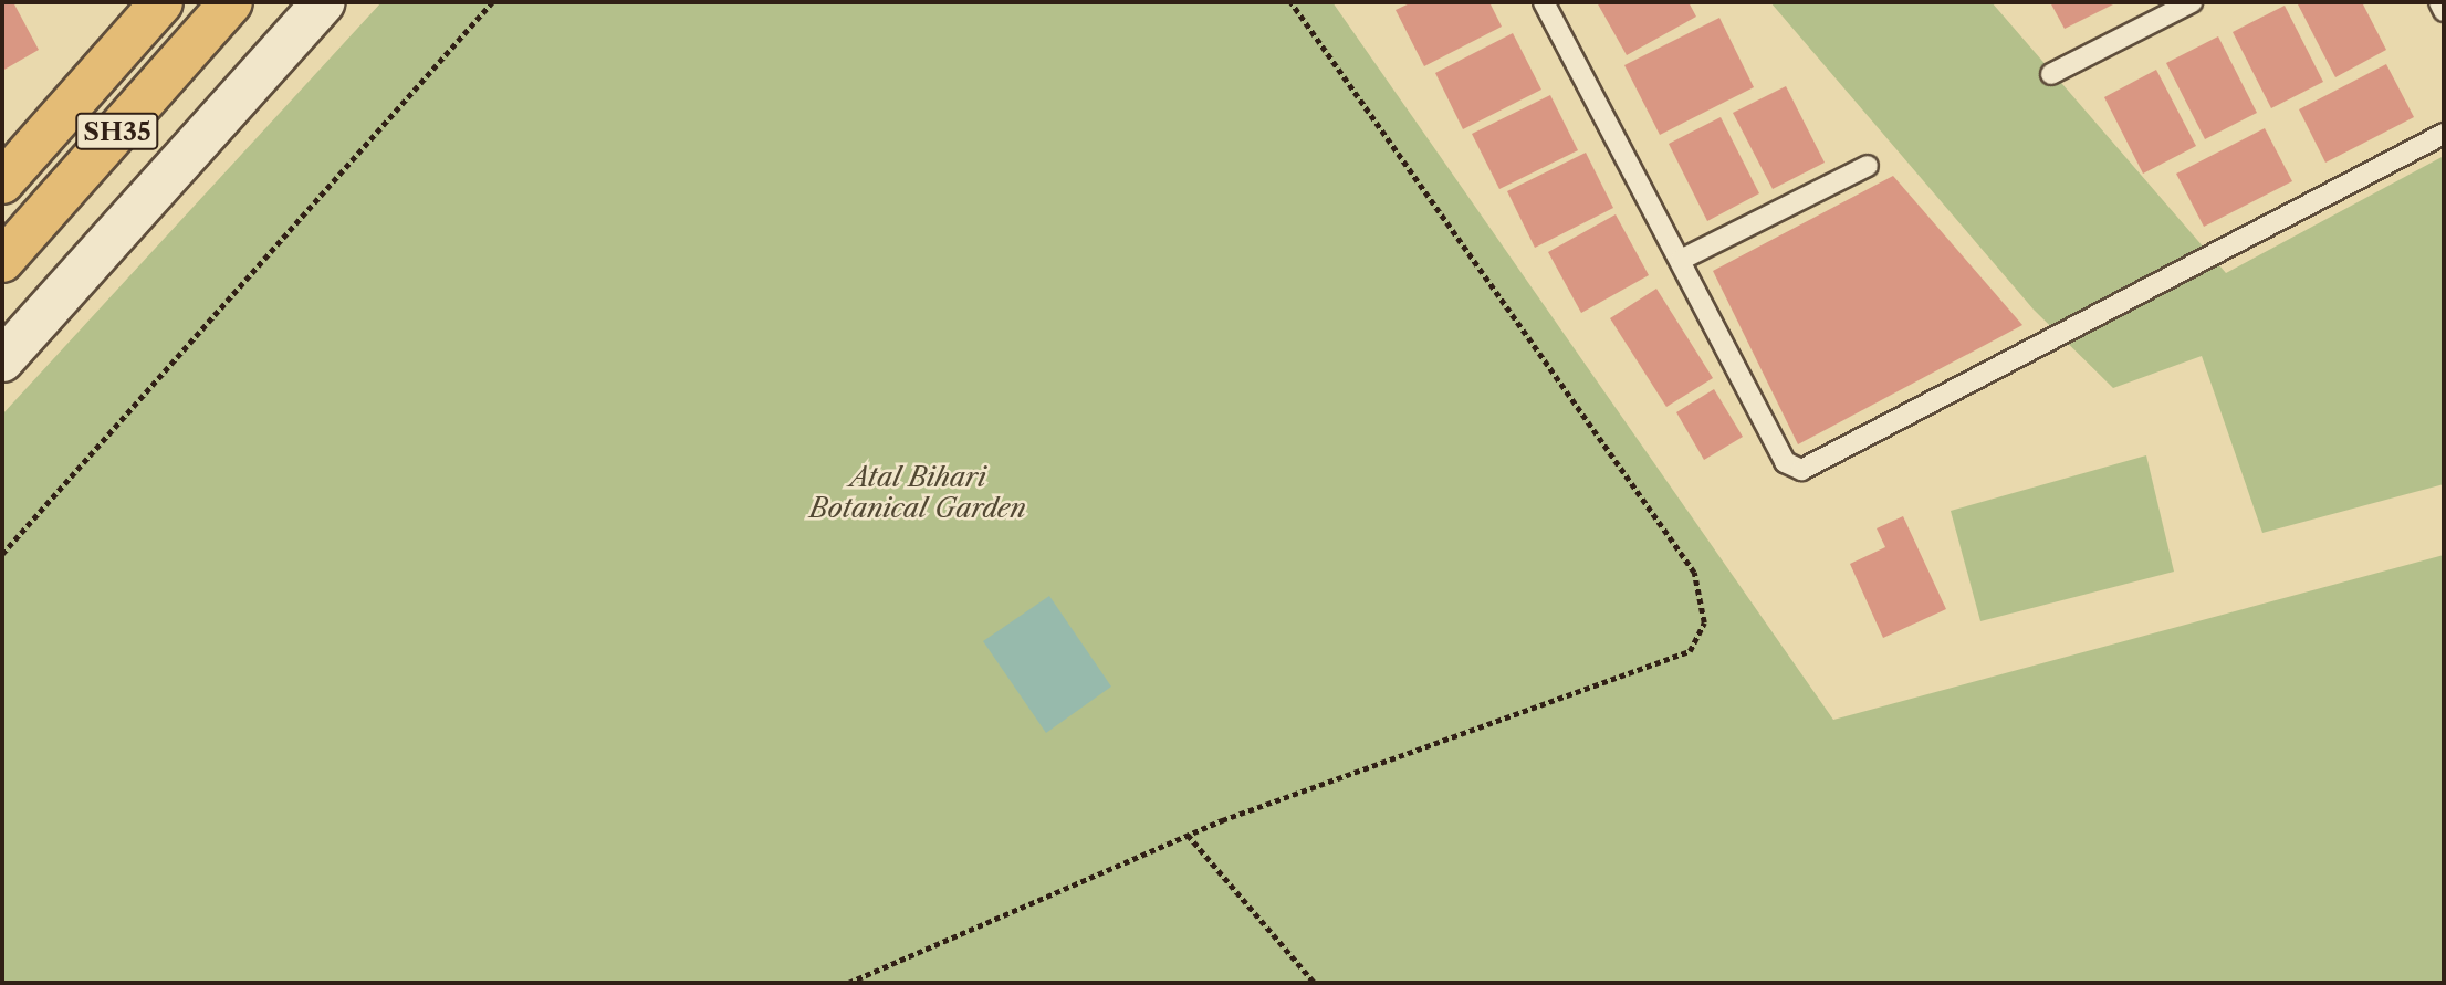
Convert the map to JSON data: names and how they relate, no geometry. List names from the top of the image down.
{
  "streets": {
    "main road": ["SH35"]
  },
  "parks": ["Atal Bihari Botanical Garden"]
}
